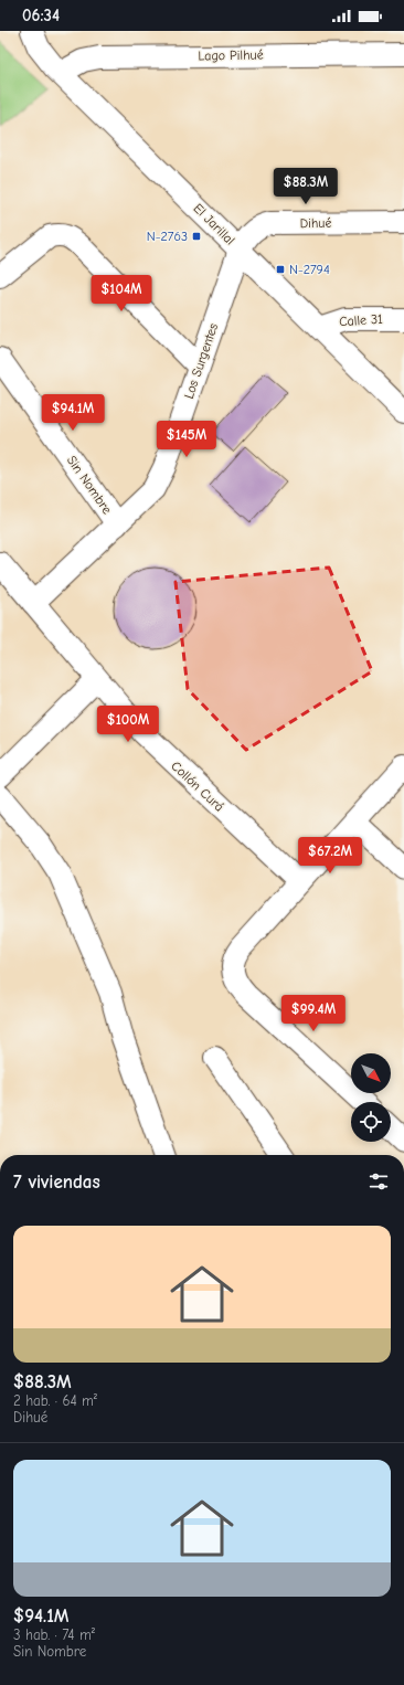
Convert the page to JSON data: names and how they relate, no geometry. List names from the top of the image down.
{
  "streets": {
    "street": [
      "Lago Pilhué",
      "Dihué",
      "El Jarillal",
      "Calle 31",
      "Los Surgentes",
      "Sin Nombre",
      "Collón Curá"
    ]
  },
  "crossings": [
    ["Lago Pilhué", "El Jarillal"],
    ["Dihué", "El Jarillal"],
    ["Dihué", "Los Surgentes"],
    ["El Jarillal", "Calle 31"],
    ["El Jarillal", "Los Surgentes"],
    ["Los Surgentes", "Sin Nombre"],
    ["Los Surgentes", "Collón Curá"]
  ],
  "places": {
    "transit": ["N-2763", "N-2794"]
  },
  "north": "bottom right",
  "page": {
    "status": "06:34",
    "price": [
      "$88.3M",
      "$104M",
      "$94.1M",
      "$145M",
      "$100M",
      "$67.2M",
      "$99.4M"
    ],
    "heading": "7 viviendas",
    "list": [
      {
        "name": "$88.3M",
        "note": "2 hab. · 64 m² · Dihué"
      },
      {
        "name": "$94.1M",
        "note": "3 hab. · 74 m² · Sin Nombre"
      }
    ]
  }
}
